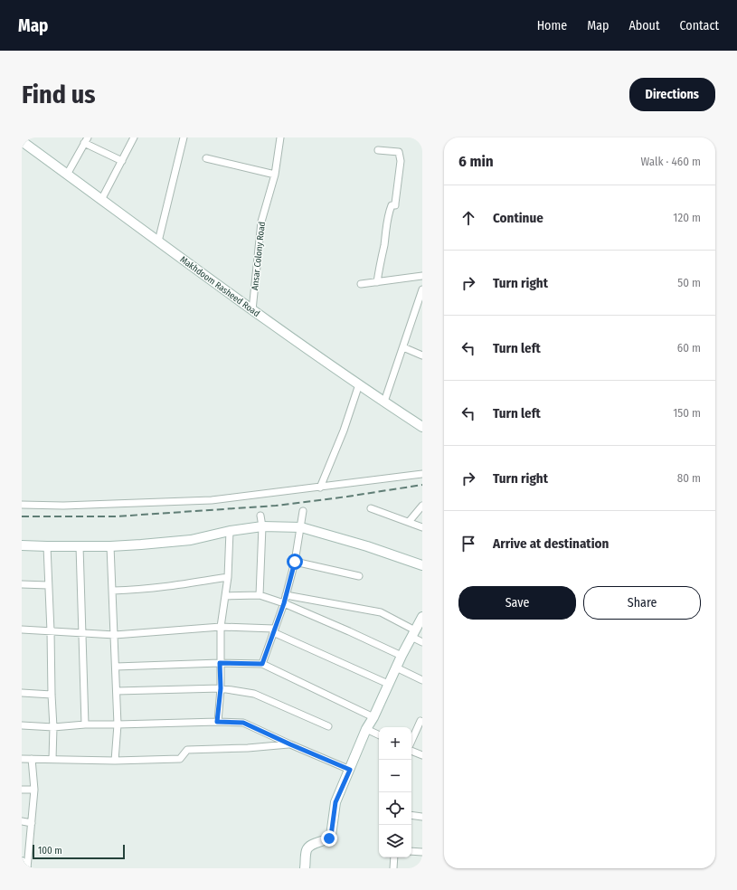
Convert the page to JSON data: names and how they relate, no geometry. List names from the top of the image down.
{
  "streets": {
    "street": ["Ansar Colony Road", "Makhdoom Rasheed Road"]
  },
  "crossings": [
    ["Ansar Colony Road", "Makhdoom Rasheed Road"]
  ],
  "scale_bar": "100 m",
  "page": {
    "header": "Map",
    "nav": [
      "Home",
      "Map",
      "About",
      "Contact"
    ],
    "buttons": [
      "Directions",
      ["Save", "Share"]
    ],
    "title": "Find us",
    "heading": ["6 min", "Walk · 460 m"],
    "list": [
      ["Continue", "120 m"],
      ["Turn right", "50 m"],
      ["Turn left", "60 m"],
      ["Turn left", "150 m"],
      ["Turn right", "80 m"],
      "Arrive at destination"
    ],
    "map_buttons": ["+", "−"],
    "scale": "100 m"
  }
}
